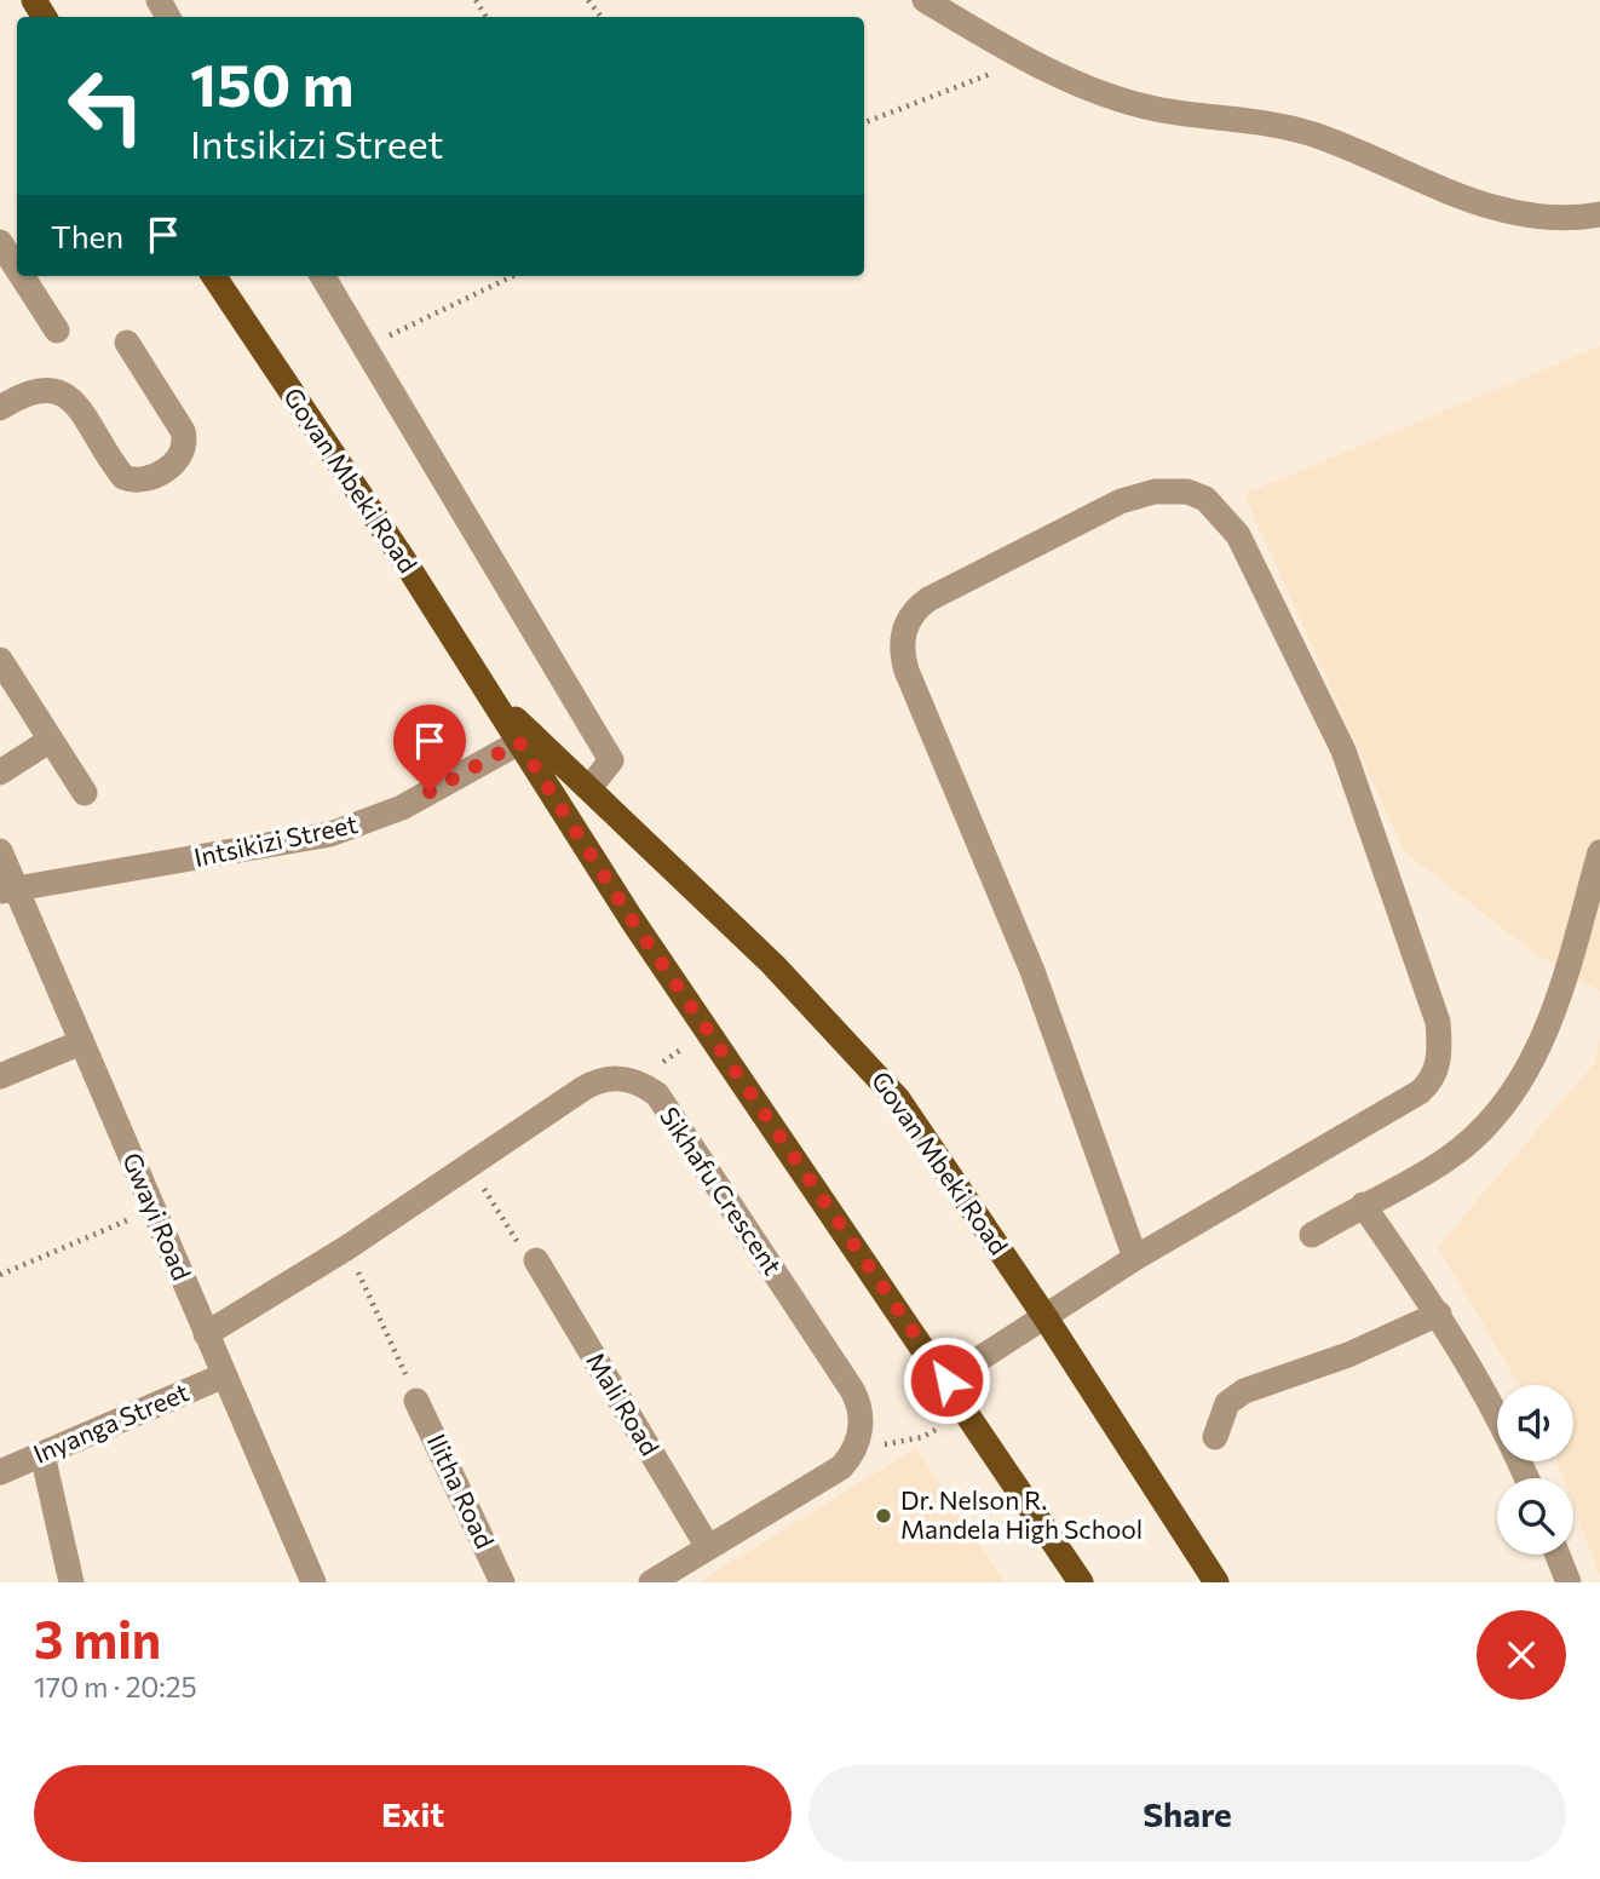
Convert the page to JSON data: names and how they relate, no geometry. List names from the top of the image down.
{
  "streets": {
    "main road": ["Govan Mbeki Road"],
    "street": [
      "Intsikizi Street",
      "Sikhafu Crescent",
      "Gwayi Road",
      "Mali Road",
      "Inyanga Street",
      "Ilitha Road"
    ]
  },
  "crossings": [
    ["Govan Mbeki Road", "Intsikizi Street"],
    ["Intsikizi Street", "Gwayi Road"],
    ["Sikhafu Crescent", "Gwayi Road"],
    ["Gwayi Road", "Inyanga Street"]
  ],
  "places": ["Dr. Nelson R. Mandela High School"],
  "page": {
    "turn": ["150 m", "Intsikizi Street"],
    "then": "Then",
    "heading": ["3 min", "170 m · 20:25"],
    "buttons": ["Exit", "Share"]
  }
}
